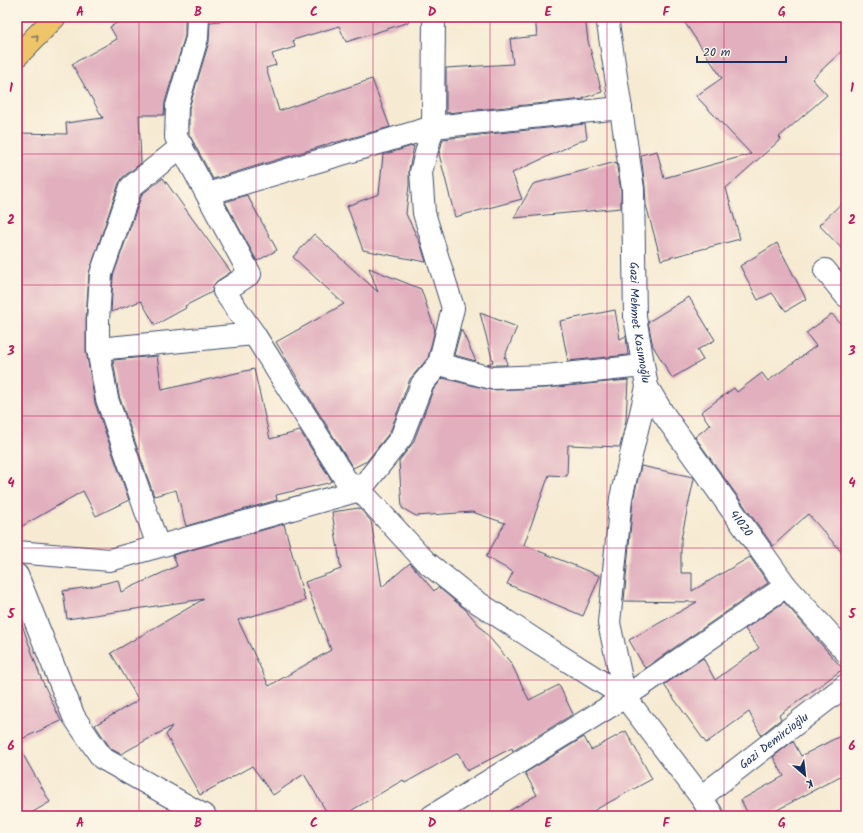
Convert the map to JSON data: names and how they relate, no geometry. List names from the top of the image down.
{
  "streets": {
    "street": ["Gazi Mehmet Kasımoğlu", "41020", "Gazi Demircioğlu"]
  },
  "crossings": [
    ["Gazi Mehmet Kasımoğlu", "41020"]
  ],
  "scale_bar": "20 m",
  "north": "bottom right",
  "grid": {
    "columns": [
      "A",
      "B",
      "C",
      "D",
      "E",
      "F",
      "G"
    ],
    "rows": [
      "1",
      "2",
      "3",
      "4",
      "5",
      "6"
    ]
  }
}
